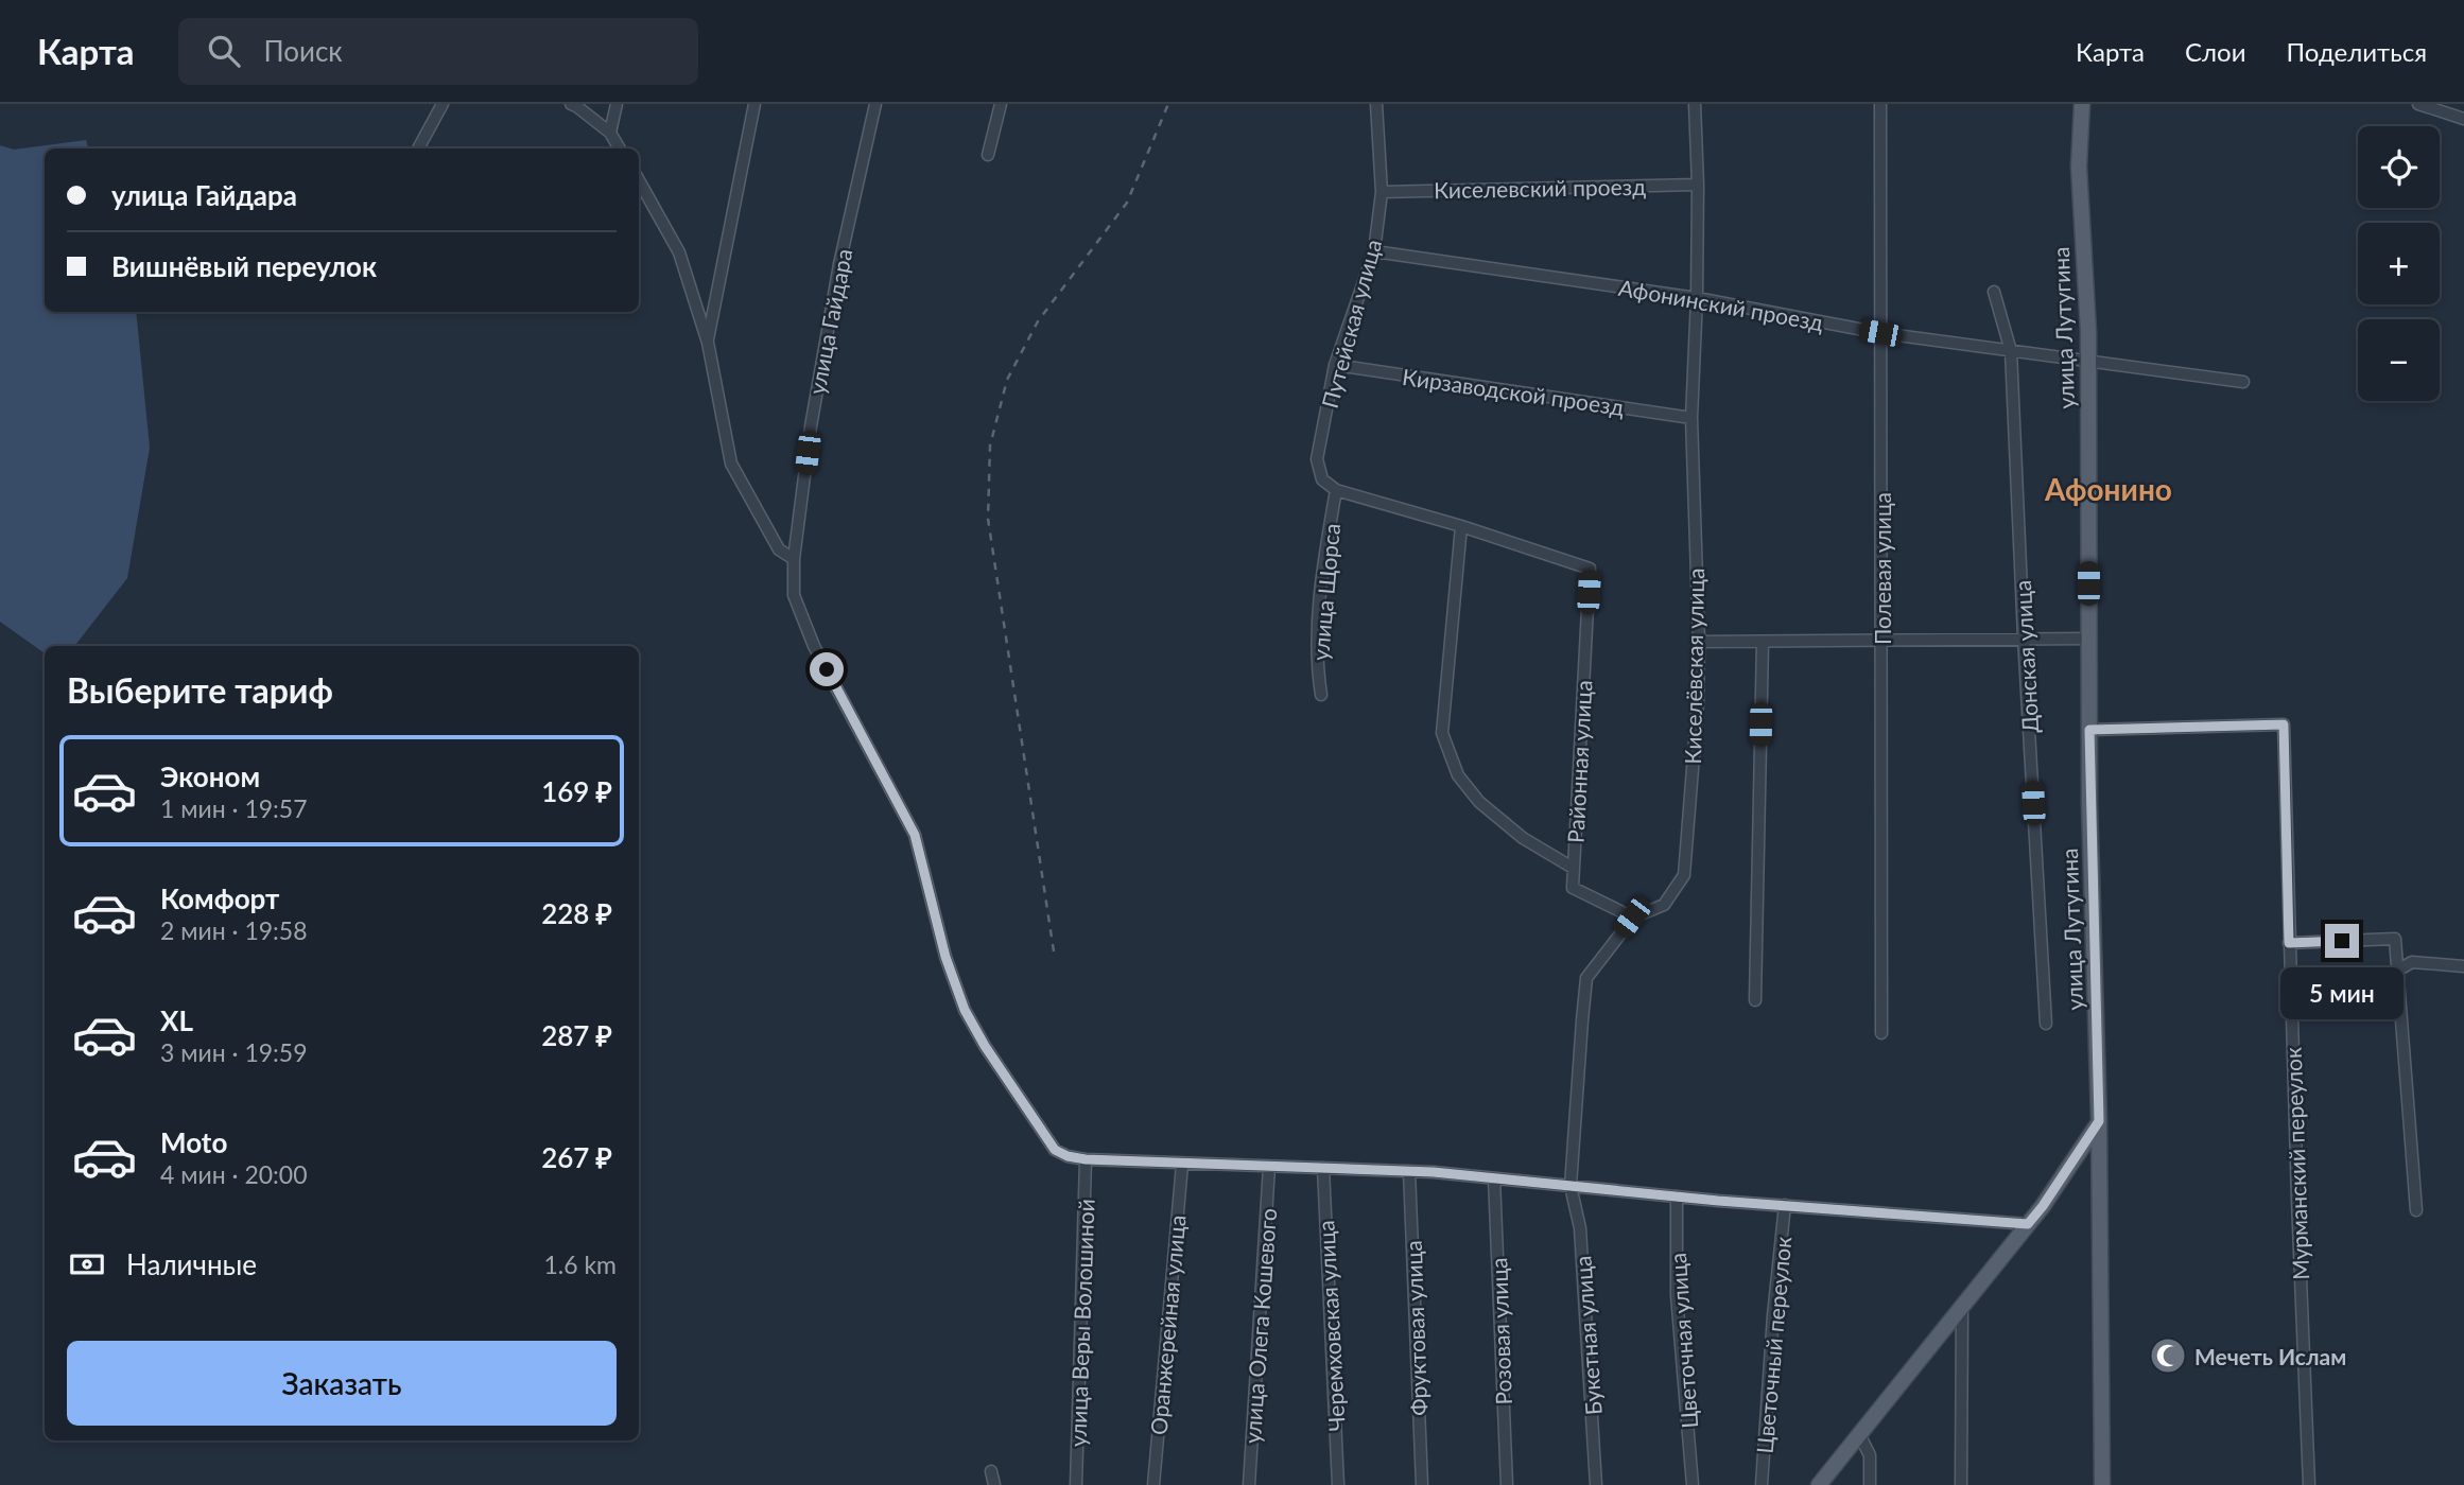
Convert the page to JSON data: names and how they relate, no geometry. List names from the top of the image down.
{
  "streets": {
    "main road": ["улица Лутугина"],
    "street": [
      "Киселевский проезд",
      "Афонинский проезд",
      "улица Гайдара",
      "Путейская улица",
      "Кирзаводской проезд",
      "Полевая улица",
      "улица Щорса",
      "Донская улица",
      "Киселёвская улица",
      "Районная улица",
      "Мурманский переулок",
      "улица Веры Волошиной",
      "Оранжерейная улица",
      "улица Олега Кошевого",
      "Черемховская улица",
      "Фруктовая улица",
      "Розовая улица",
      "Букетная улица",
      "Цветочная улица",
      "Цветочный переулок"
    ]
  },
  "crossings": [
    ["Киселевский проезд", "Путейская улица"],
    ["Киселевский проезд", "Киселёвская улица"],
    ["Афонинский проезд", "Путейская улица"],
    ["Афонинский проезд", "улица Лутугина"],
    ["Афонинский проезд", "Полевая улица"],
    ["Афонинский проезд", "Донская улица"],
    ["Афонинский проезд", "Киселёвская улица"],
    ["улица Гайдара", "Киселёвская улица"],
    ["улица Гайдара", "улица Веры Волошиной"],
    ["улица Гайдара", "Оранжерейная улица"],
    ["улица Гайдара", "улица Олега Кошевого"],
    ["улица Гайдара", "Черемховская улица"],
    ["улица Гайдара", "Фруктовая улица"],
    ["улица Гайдара", "Розовая улица"],
    ["улица Гайдара", "Букетная улица"],
    ["улица Гайдара", "Цветочная улица"],
    ["улица Гайдара", "Цветочный переулок"],
    ["Путейская улица", "Кирзаводской проезд"],
    ["Путейская улица", "улица Щорса"],
    ["улица Лутугина", "Мурманский переулок"],
    ["Кирзаводской проезд", "Киселёвская улица"],
    ["Киселёвская улица", "Районная улица"],
    ["Киселёвская улица", "Букетная улица"]
  ],
  "districts": ["Афонино"],
  "places": {
    "mosque": ["Мечеть Ислам"]
  },
  "page": {
    "header": "Карта",
    "search": "Поиск",
    "nav": ["Карта", "Слои", "Поделиться"],
    "map_buttons": ["+", "−"],
    "banner": ["улица Гайдара", "Вишнёвый переулок"],
    "heading": "Выберите тариф",
    "list": [
      {
        "name": "Эконом",
        "note": "1 мин · 19:57",
        "value": "169 ₽"
      },
      {
        "name": "Комфорт",
        "note": "2 мин · 19:58",
        "value": "228 ₽"
      },
      {
        "name": "XL",
        "note": "3 мин · 19:59",
        "value": "287 ₽"
      },
      {
        "name": "Moto",
        "note": "4 мин · 20:00",
        "value": "267 ₽"
      }
    ],
    "bubble": "5 мин",
    "pay": ["Наличные", "1.6 km"],
    "buttons": "Заказать"
  }
}
